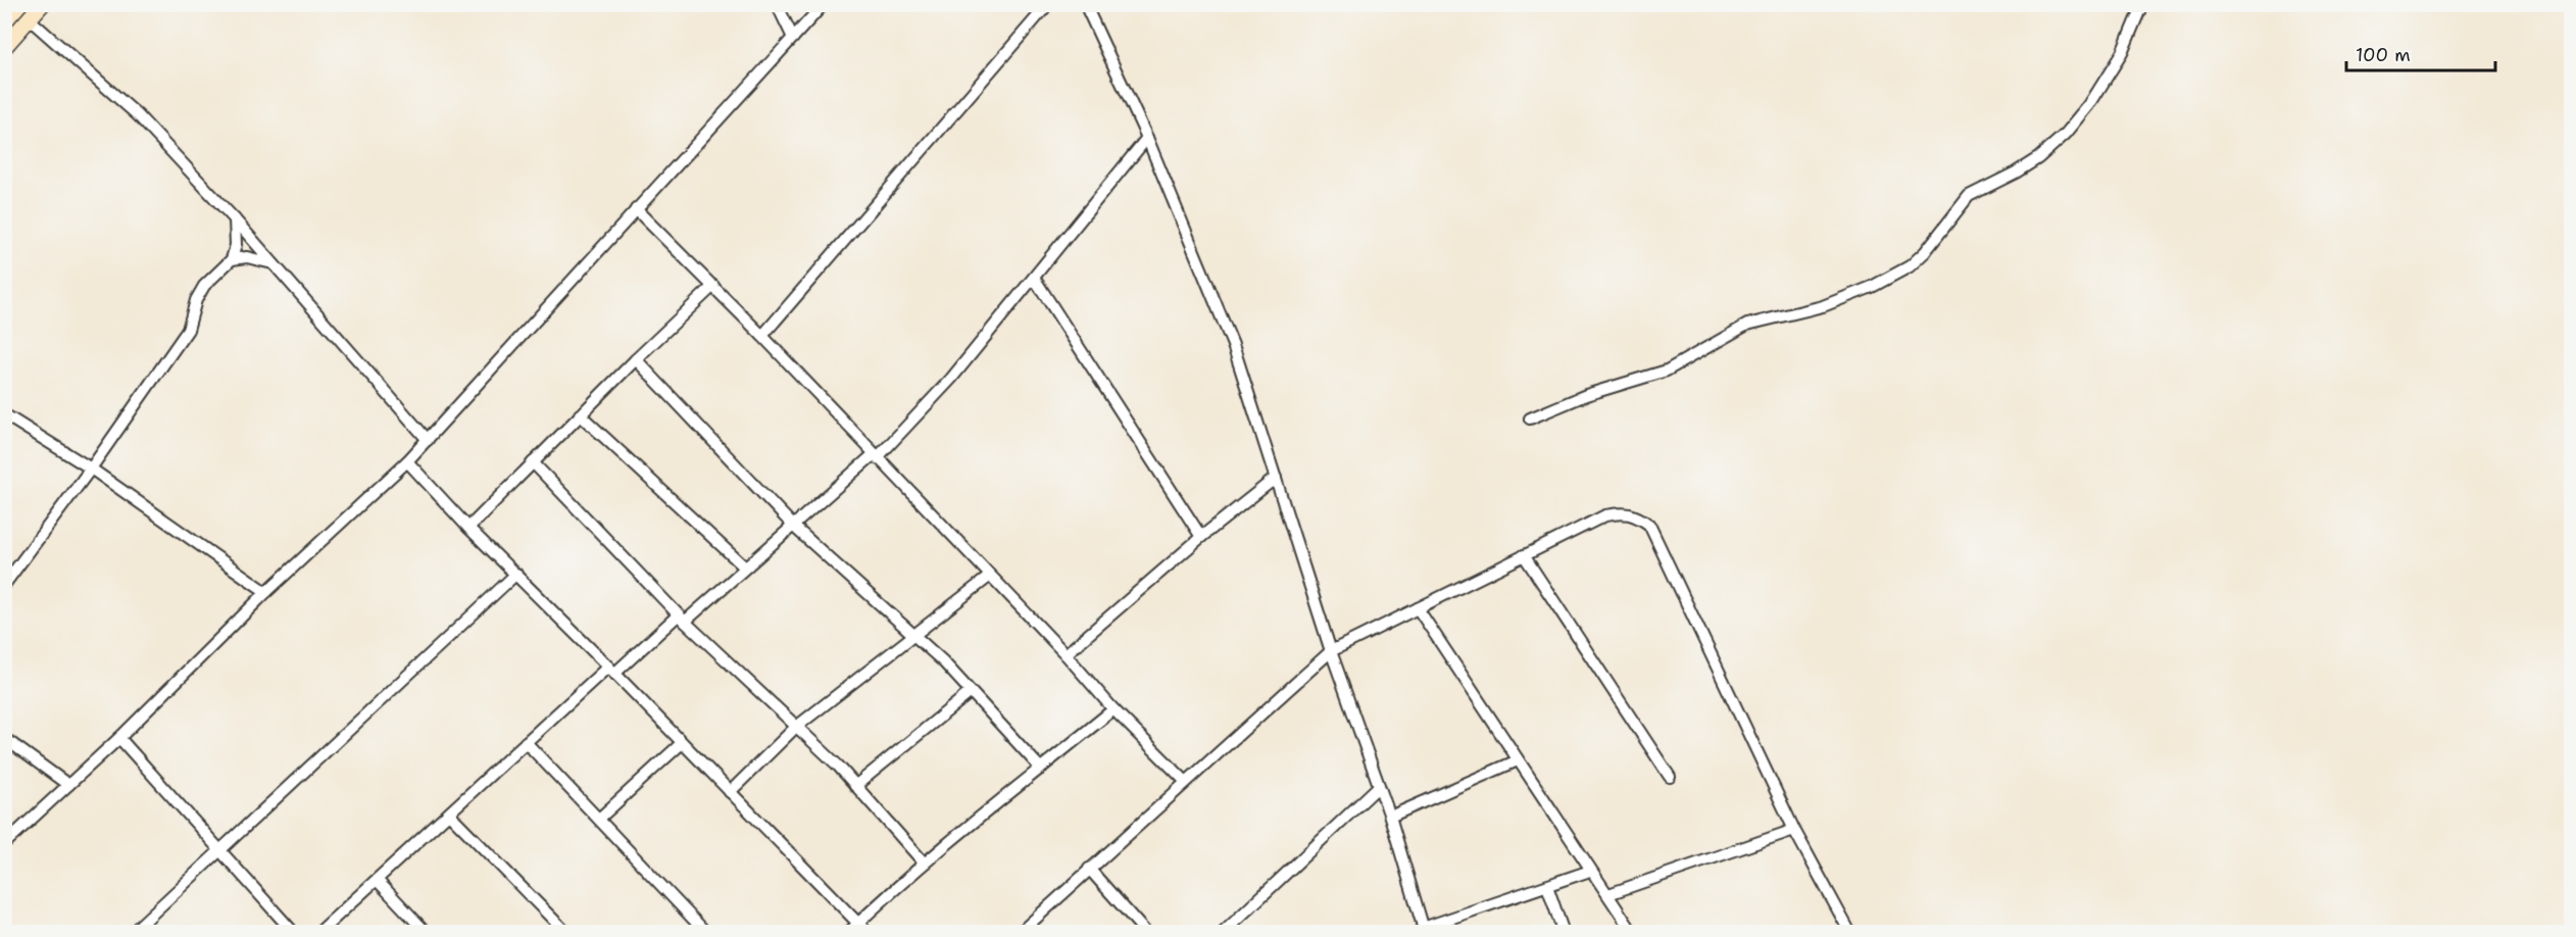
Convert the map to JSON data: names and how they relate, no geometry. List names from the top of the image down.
{
  "scale_bar": "100 m"
}
